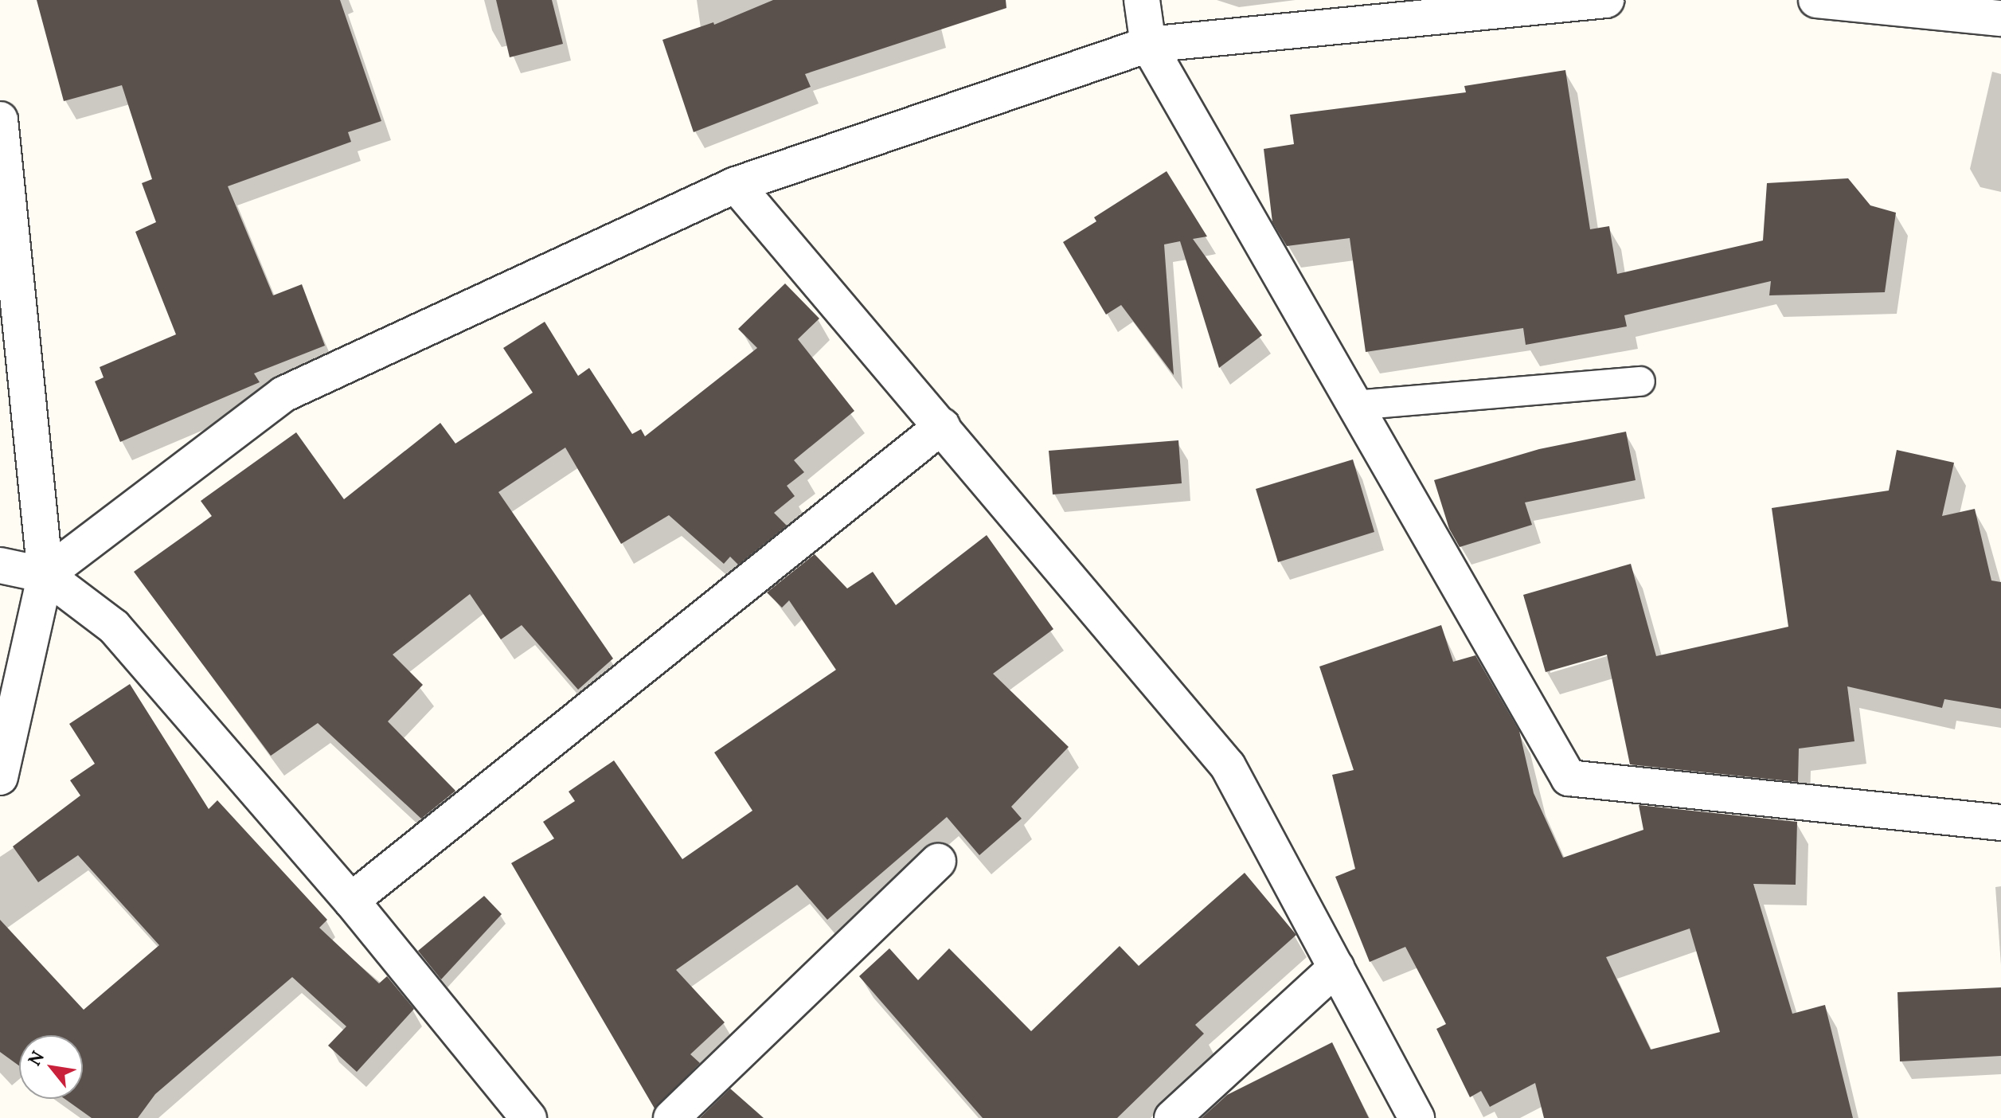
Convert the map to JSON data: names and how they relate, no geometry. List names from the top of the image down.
{
  "north": "top left"
}
